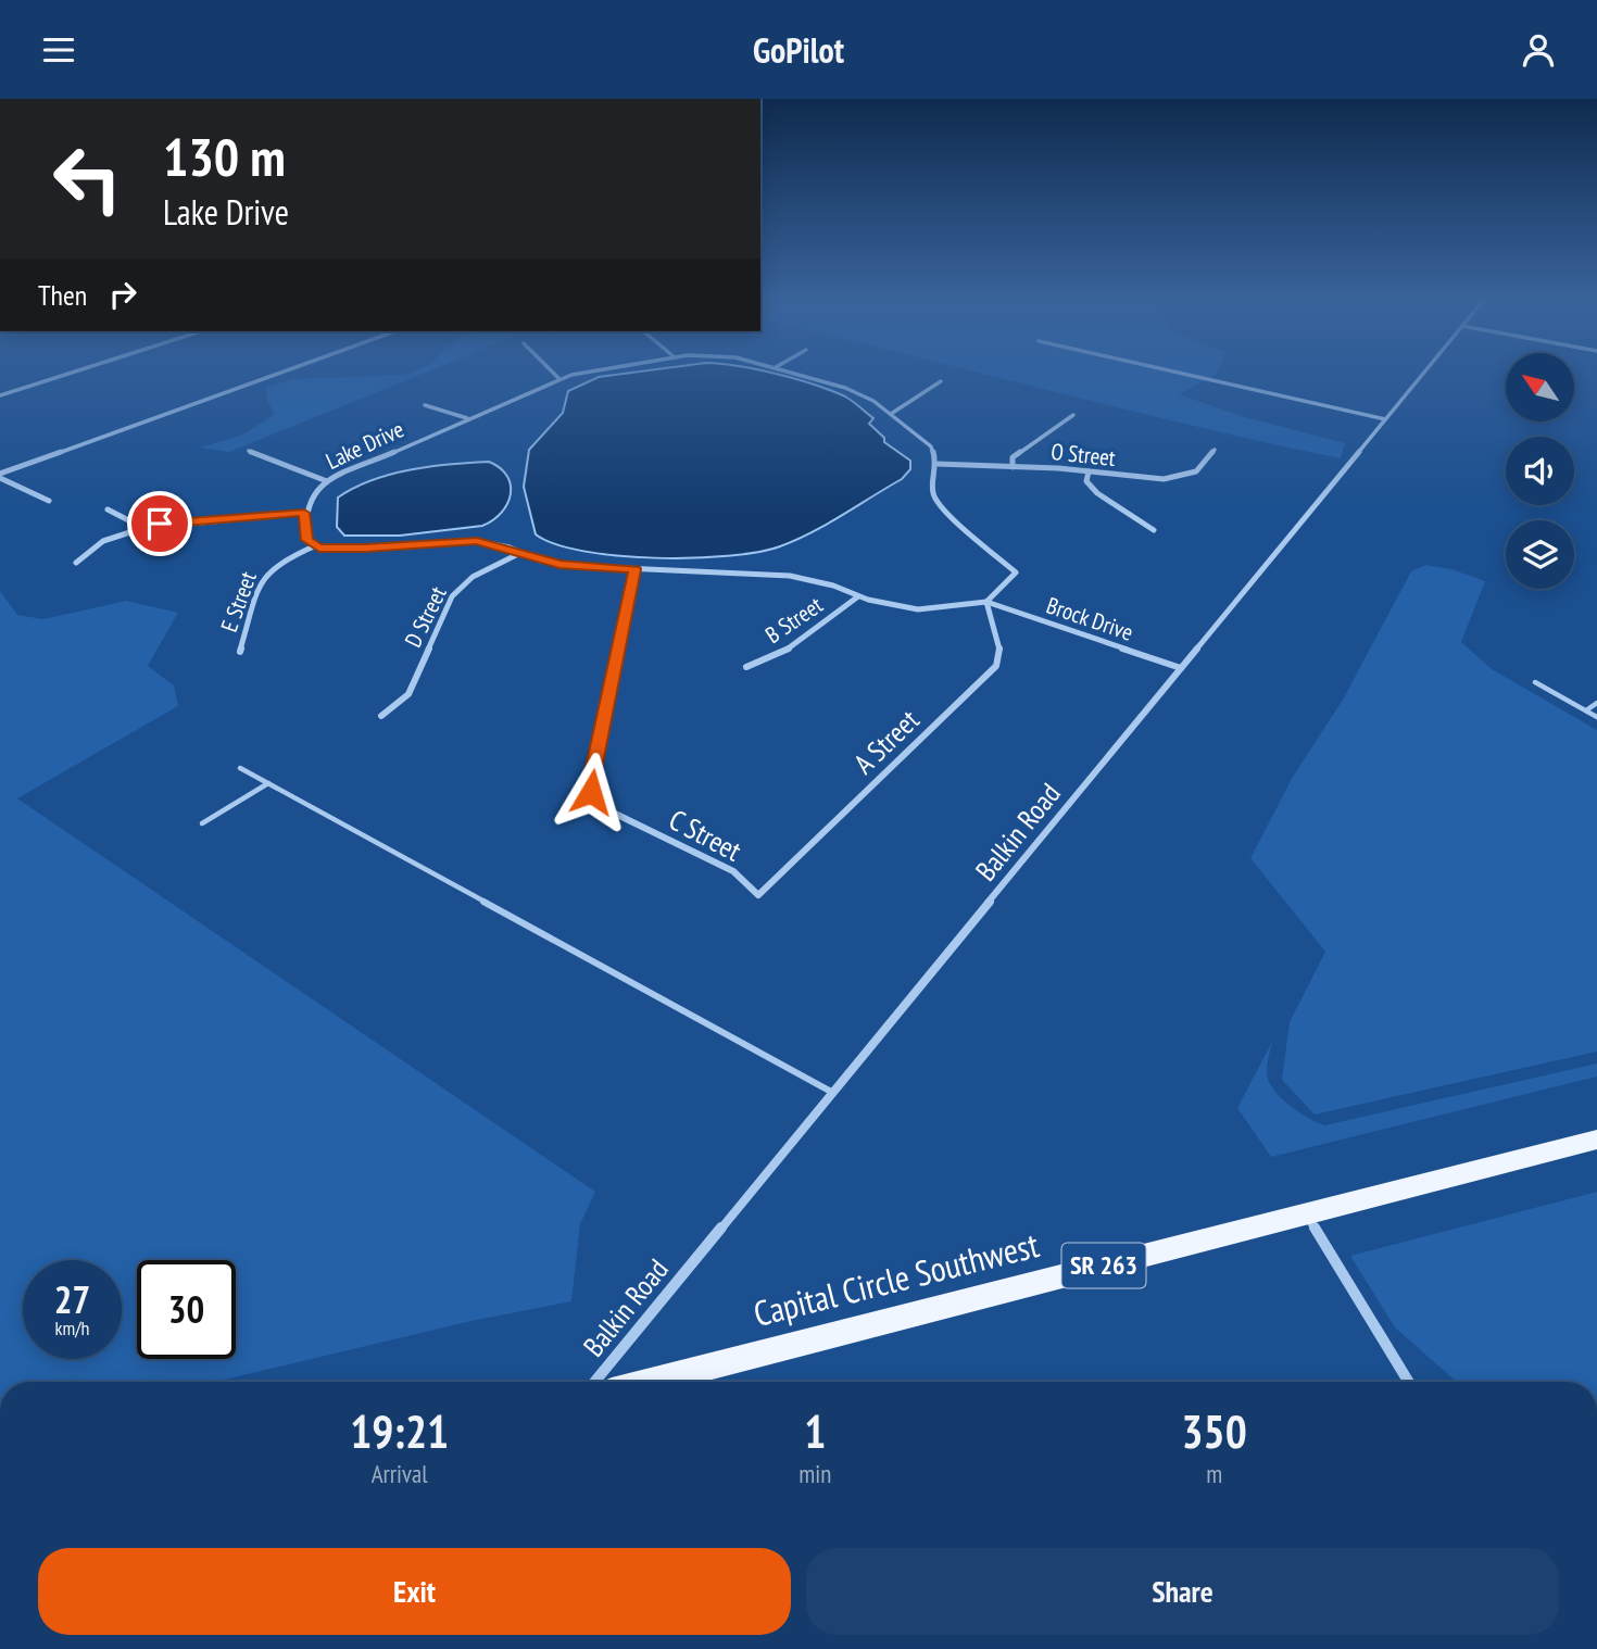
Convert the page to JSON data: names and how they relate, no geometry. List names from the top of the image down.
{
  "streets": {
    "main road": ["SR 263", "Capital Circle Southwest"],
    "street": [
      "Lake Drive",
      "O Street",
      "E Street",
      "D Street",
      "Brock Drive",
      "B Street",
      "A Street",
      "Balkin Road",
      "C Street"
    ]
  },
  "crossings": [
    ["Lake Drive", "O Street"],
    ["Brock Drive", "A Street"],
    ["Brock Drive", "Balkin Road"],
    ["A Street", "C Street"]
  ],
  "north": "top left",
  "page": {
    "header": "GoPilot",
    "turn": ["130 m", "Lake Drive"],
    "then": "Then",
    "speed": "27 km/h",
    "limit": "30",
    "eta": [
      "19:21",
      "Arrival",
      "1",
      "min",
      "350",
      "m"
    ],
    "buttons": ["Exit", "Share"]
  }
}
